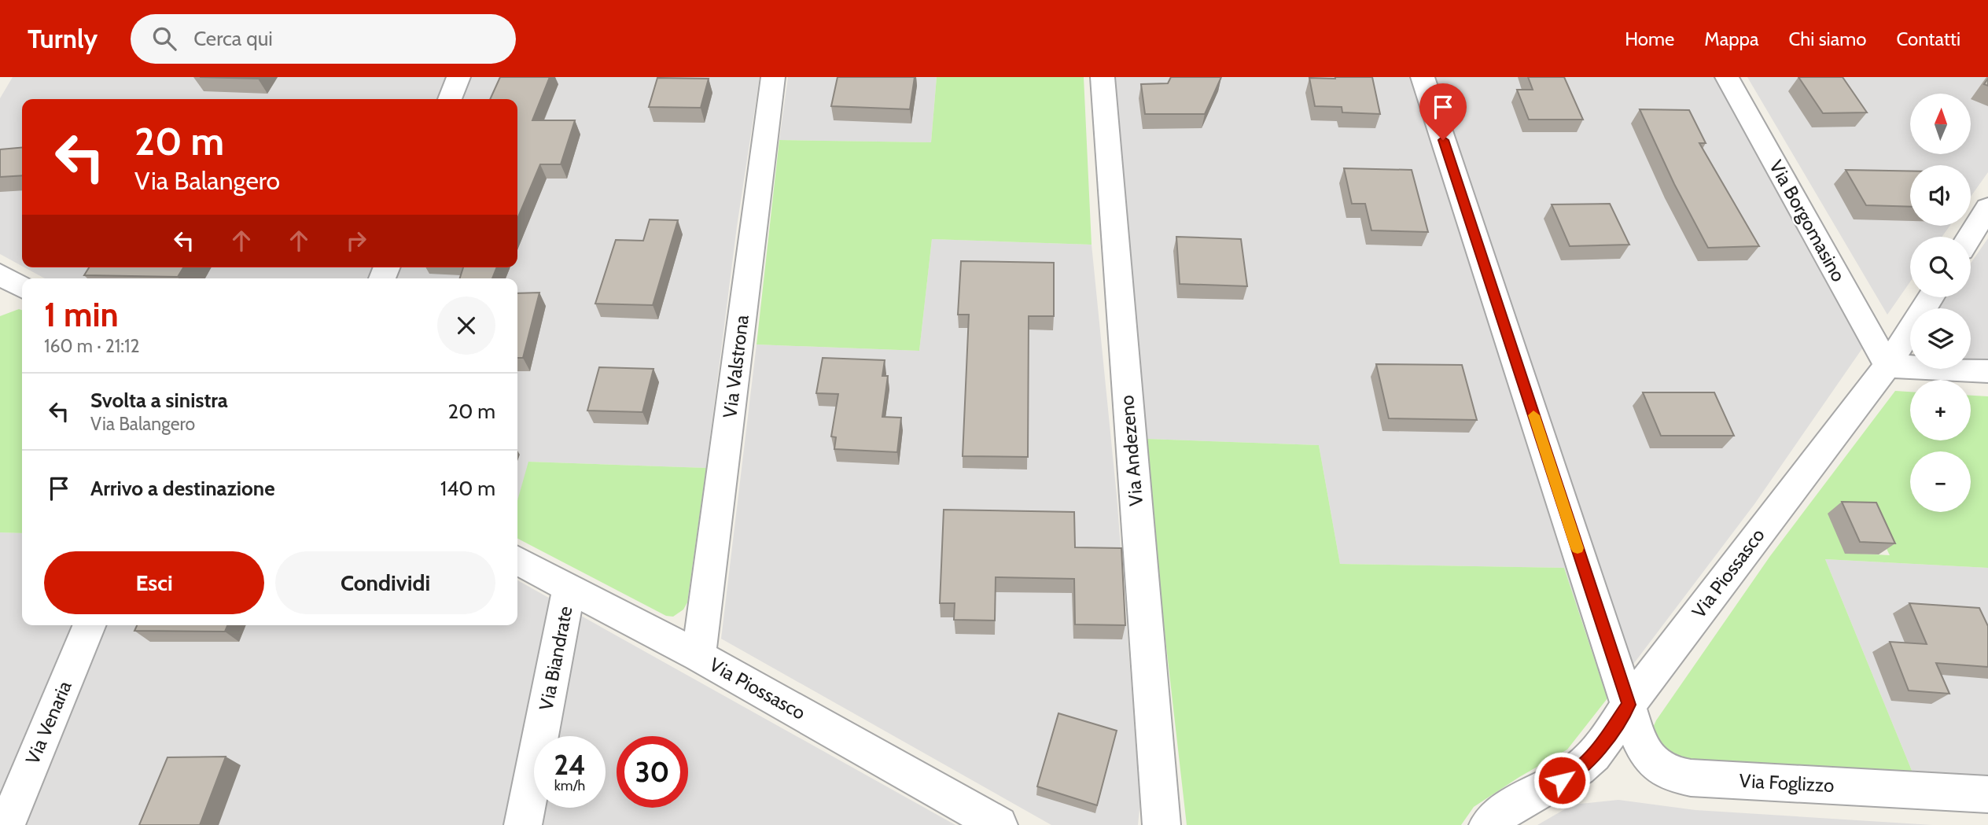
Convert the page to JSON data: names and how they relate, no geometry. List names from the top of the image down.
{
  "streets": {
    "street": [
      "Via Borgomasino",
      "Via Valstrona",
      "Via Andezeno",
      "Via Piossasco",
      "Via Biandrate",
      "Via Venaria",
      "Via Foglizzo"
    ]
  },
  "crossings": [
    ["Via Borgomasino", "Via Piossasco"],
    ["Via Valstrona", "Via Piossasco"],
    ["Via Piossasco", "Via Biandrate"],
    ["Via Piossasco", "Via Foglizzo"]
  ],
  "north": "top",
  "page": {
    "header": "Turnly",
    "search": "Cerca qui",
    "nav": [
      "Home",
      "Mappa",
      "Chi siamo",
      "Contatti"
    ],
    "map_buttons": ["+", "−"],
    "turn": ["20 m", "Via Balangero"],
    "heading": ["1 min", "160 m · 21:12"],
    "list": [
      {
        "name": "Svolta a sinistra",
        "note": "Via Balangero",
        "value": "20 m"
      },
      {
        "name": "Arrivo a destinazione",
        "value": "140 m"
      }
    ],
    "buttons": ["Esci", "Condividi"],
    "speed": "24 km/h",
    "limit": "30"
  }
}
